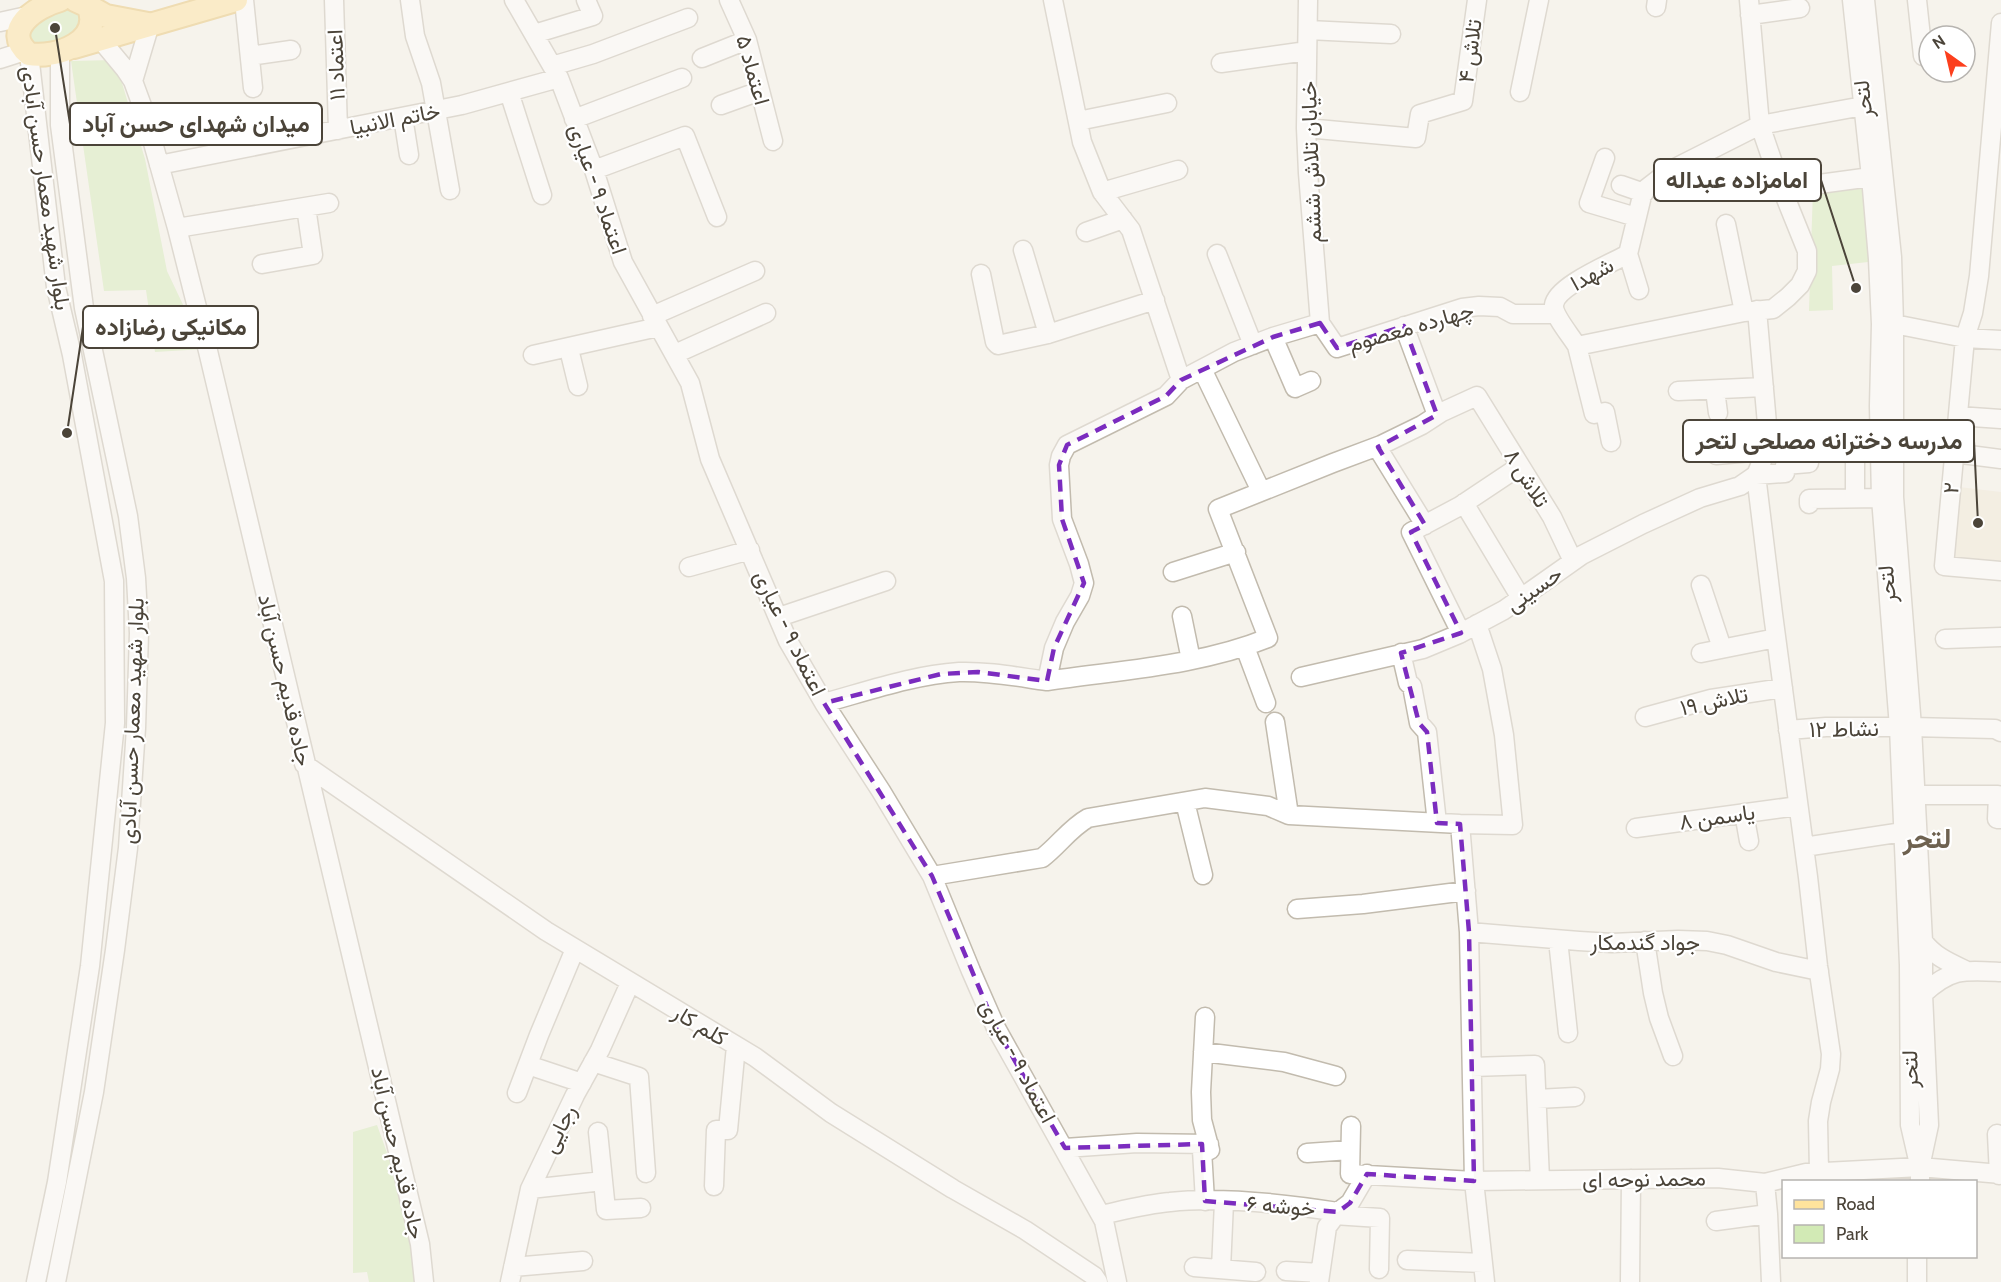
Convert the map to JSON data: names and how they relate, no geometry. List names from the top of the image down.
{
  "streets": {
    "street": [
      "تلاش ۴",
      "اعتماد ۱۱",
      "اعتماد ۵",
      "لتحر",
      "خاتم الانبیا",
      "خیابان تلاش ششم",
      "بلوار شهید معمار حسن آبادی",
      "اعتماد ۹ - عیاری",
      "شهدا",
      "چهارده معصوم",
      "تلاش ۸",
      "۲",
      "حسینی",
      "جاده قدیم حسن آباد",
      "تلاش ۱۹",
      "نشاط ۱۲",
      "یاسمن ۸",
      "جواد گندمکار",
      "کلم کار",
      "رجایی",
      "محمد نوحه ای",
      "خوشه ۶"
    ]
  },
  "crossings": [
    ["تلاش ۴", "خیابان تلاش ششم"],
    ["اعتماد ۱۱", "خاتم الانبیا"],
    ["لتحر", "شهدا"],
    ["لتحر", "نشاط ۱۲"],
    ["لتحر", "محمد نوحه ای"],
    ["خاتم الانبیا", "اعتماد ۹ - عیاری"],
    ["خاتم الانبیا", "جاده قدیم حسن آباد"],
    ["خیابان تلاش ششم", "چهارده معصوم"],
    ["اعتماد ۹ - عیاری", "خوشه ۶"],
    ["شهدا", "چهارده معصوم"],
    ["تلاش ۸", "حسینی"],
    ["جاده قدیم حسن آباد", "کلم کار"],
    ["کلم کار", "رجایی"]
  ],
  "districts": ["لتحر"],
  "places": [
    "میدان شهدای حسن آباد",
    "امامزاده عبداله",
    "مکانیکی رضازاده",
    "مدرسه دخترانه مصلحی لتحر"
  ],
  "legend": ["Road", "Park"],
  "north": "top left"
}
